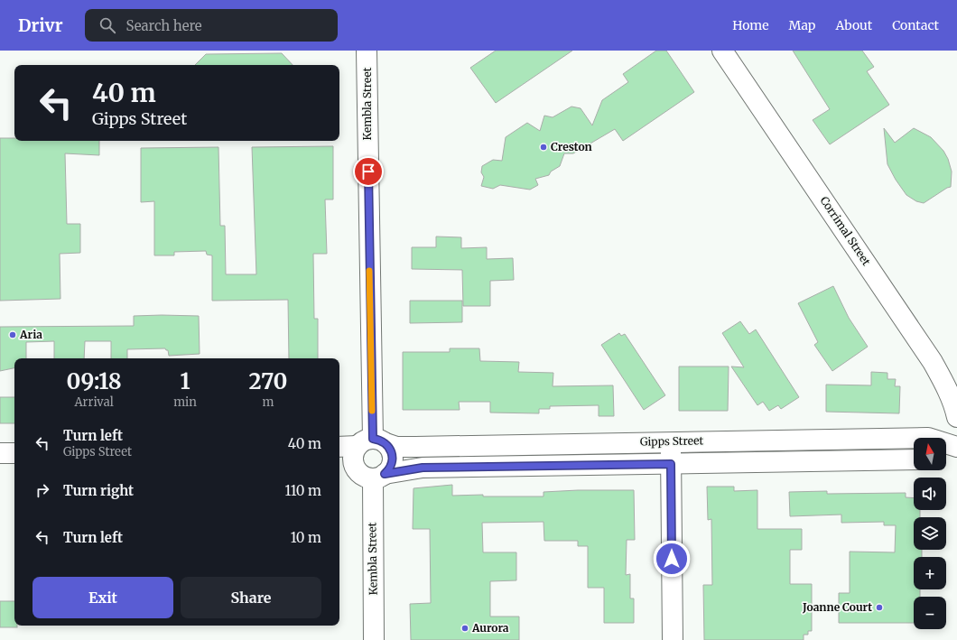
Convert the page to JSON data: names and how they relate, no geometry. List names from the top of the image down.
{
  "streets": {
    "street": ["Kembla Street", "Corrimal Street", "Gipps Street"]
  },
  "crossings": [
    ["Kembla Street", "Gipps Street"]
  ],
  "places": [
    "Creston",
    "Aria",
    "Joanne Court",
    "Aurora"
  ],
  "north": "top",
  "page": {
    "header": "Drivr",
    "search": "Search here",
    "nav": [
      "Home",
      "Map",
      "About",
      "Contact"
    ],
    "turn": ["40 m", "Gipps Street"],
    "eta": [
      "09:18",
      "Arrival",
      "1",
      "min",
      "270",
      "m"
    ],
    "list": [
      {
        "name": "Turn left",
        "note": "Gipps Street",
        "value": "40 m"
      },
      {
        "name": "Turn right",
        "value": "110 m"
      },
      {
        "name": "Turn left",
        "value": "10 m"
      }
    ],
    "map_buttons": ["+", "−"],
    "buttons": ["Exit", "Share"]
  }
}
